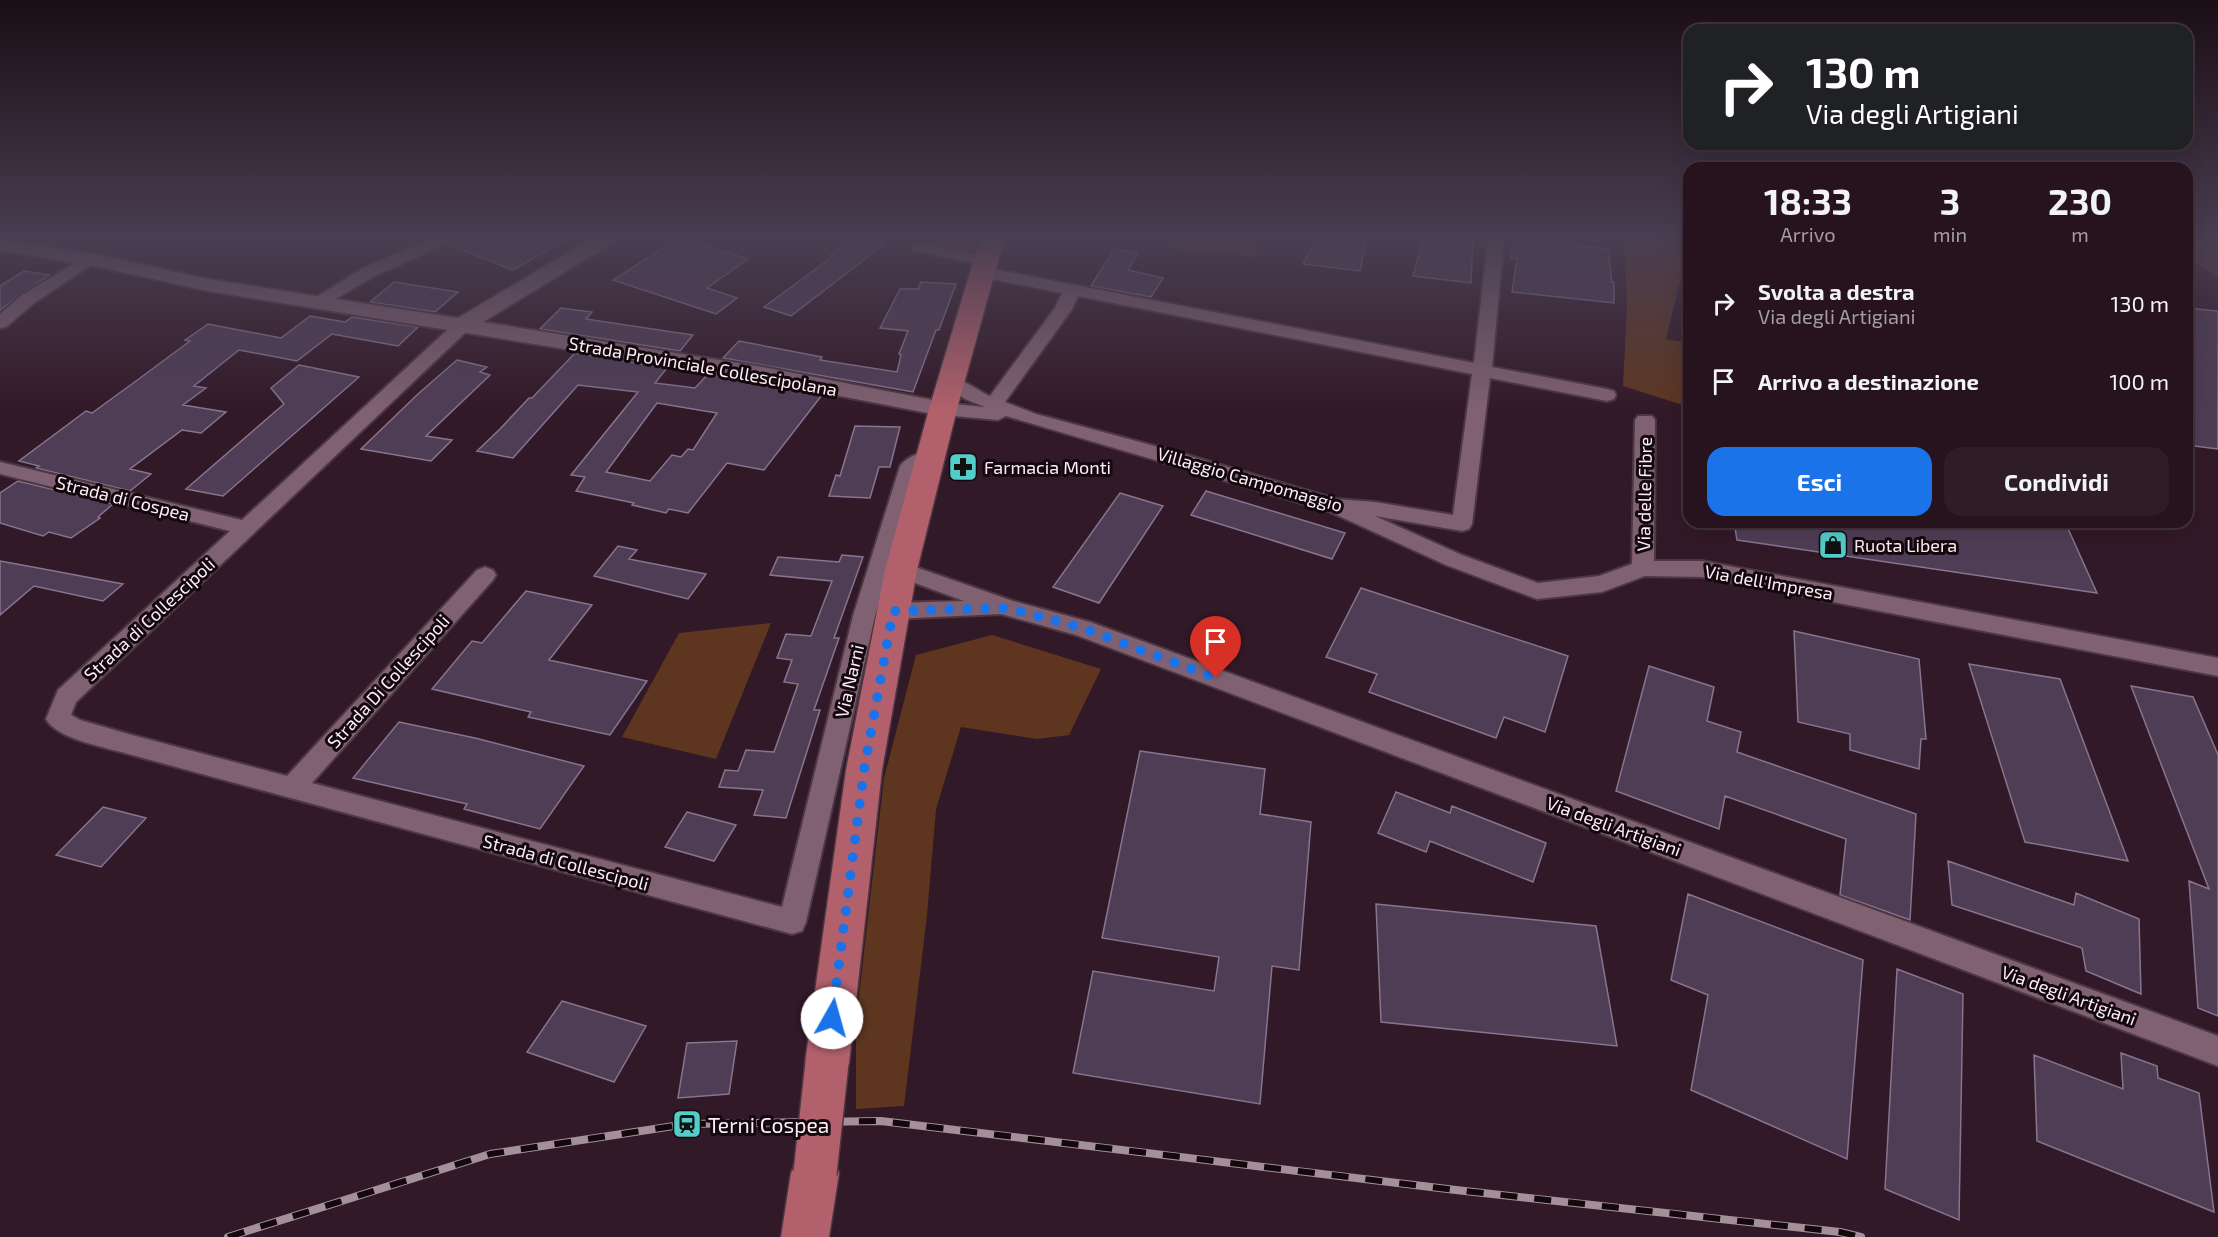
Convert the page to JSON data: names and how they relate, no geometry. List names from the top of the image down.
{
  "streets": {
    "street": [
      "Strada Provinciale Collescipolana",
      "Villaggio Campomaggio",
      "Via delle Fibre",
      "Strada di Cospea",
      "Via dell'Impresa",
      "Strada di Collescipoli",
      "Strada Di Collescipoli",
      "Via Narni",
      "Via degli Artigiani"
    ]
  },
  "crossings": [
    ["Strada Provinciale Collescipolana", "Villaggio Campomaggio"],
    ["Strada Provinciale Collescipolana", "Strada di Collescipoli"],
    ["Villaggio Campomaggio", "Via dell'Impresa"],
    ["Via delle Fibre", "Via dell'Impresa"],
    ["Strada di Cospea", "Strada di Collescipoli"],
    ["Strada di Collescipoli", "Strada Di Collescipoli"],
    ["Strada di Collescipoli", "Via Narni"]
  ],
  "places": {
    "pharmacy": ["Farmacia Monti"],
    "shop": ["Ruota Libera"],
    "station": ["Terni Cospea"]
  },
  "page": {
    "turn": ["130 m", "Via degli Artigiani"],
    "eta": [
      "18:33",
      "Arrivo",
      "3",
      "min",
      "230",
      "m"
    ],
    "list": [
      {
        "name": "Svolta a destra",
        "note": "Via degli Artigiani",
        "value": "130 m"
      },
      {
        "name": "Arrivo a destinazione",
        "value": "100 m"
      }
    ],
    "buttons": ["Esci", "Condividi"]
  }
}
